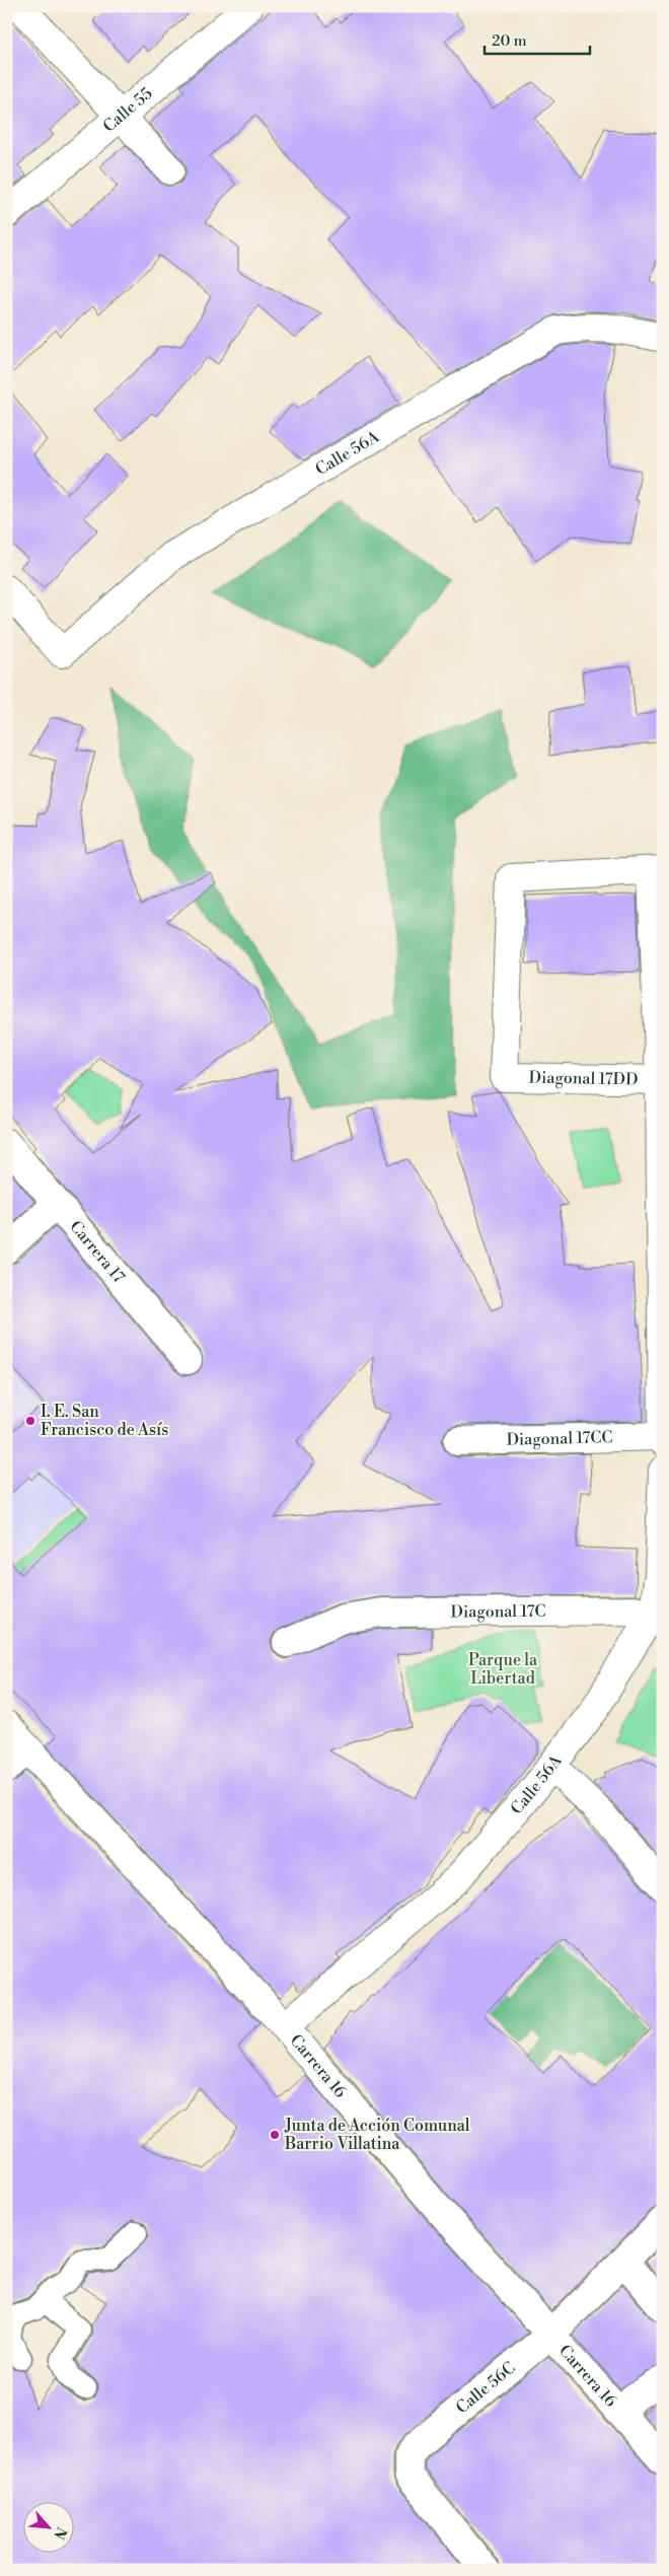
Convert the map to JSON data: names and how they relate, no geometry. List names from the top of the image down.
{
  "streets": {
    "street": [
      "Calle 55",
      "Calle 56A",
      "Diagonal 17DD",
      "Carrera 17",
      "Diagonal 17CC",
      "Diagonal 17C",
      "Carrera 16",
      "Calle 56C"
    ]
  },
  "crossings": [
    ["Calle 56A", "Diagonal 17C"],
    ["Calle 56A", "Carrera 16"],
    ["Carrera 16", "Calle 56C"]
  ],
  "parks": ["Parque la Libertad"],
  "places": ["I. E. San Francisco de Asís", "Junta de Acción Comunal Barrio Villatina"],
  "scale_bar": "20 m",
  "north": "bottom right"
}
